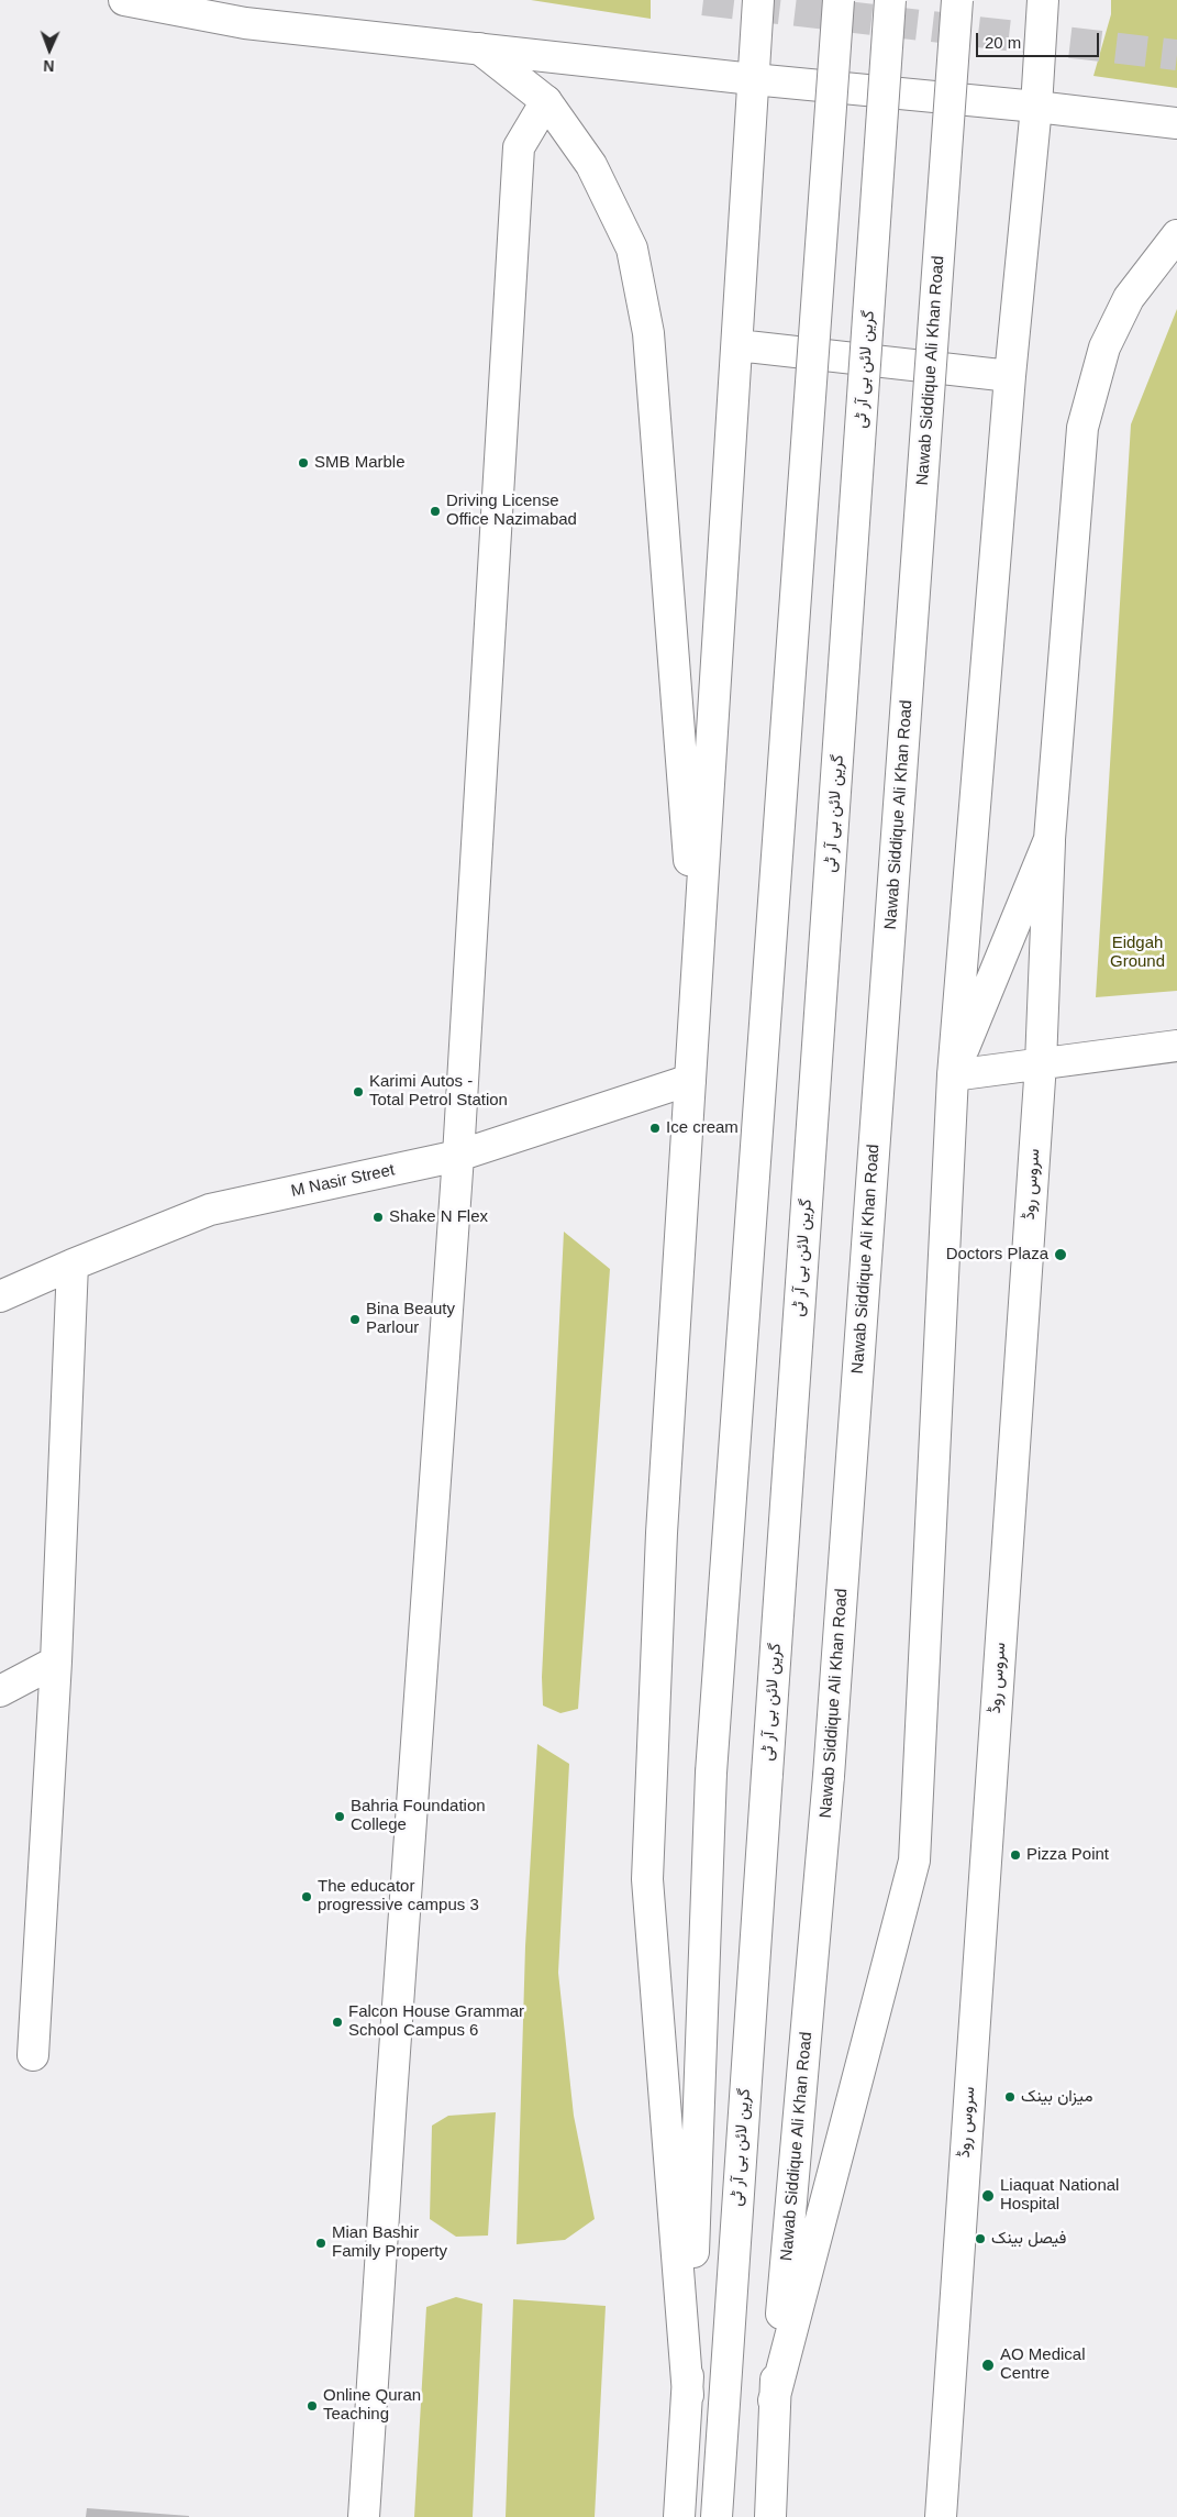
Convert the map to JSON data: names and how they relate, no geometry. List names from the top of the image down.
{
  "streets": {
    "main road": [
      "گرین لائن بی آر ٹی",
      "Nawab Siddique Ali Khan Road",
      "M Nasir Street",
      "سروس روڈ"
    ]
  },
  "parks": ["Eidgah Ground"],
  "places": [
    "SMB Marble",
    "Driving License Office Nazimabad",
    "Karimi Autos - Total Petrol Station",
    "Ice cream",
    "Shake N Flex",
    "Doctors Plaza",
    "Bina Beauty Parlour",
    "Bahria Foundation College",
    "Pizza Point",
    "The educator progressive campus 3",
    "Falcon House Grammar School Campus 6",
    "میزان بینک",
    "Liaquat National Hospital",
    "فیصل بینک",
    "Mian Bashir Family Property",
    "AO Medical Centre",
    "Online Quran Teaching"
  ],
  "scale_bar": "20 m",
  "north": "bottom"
}
